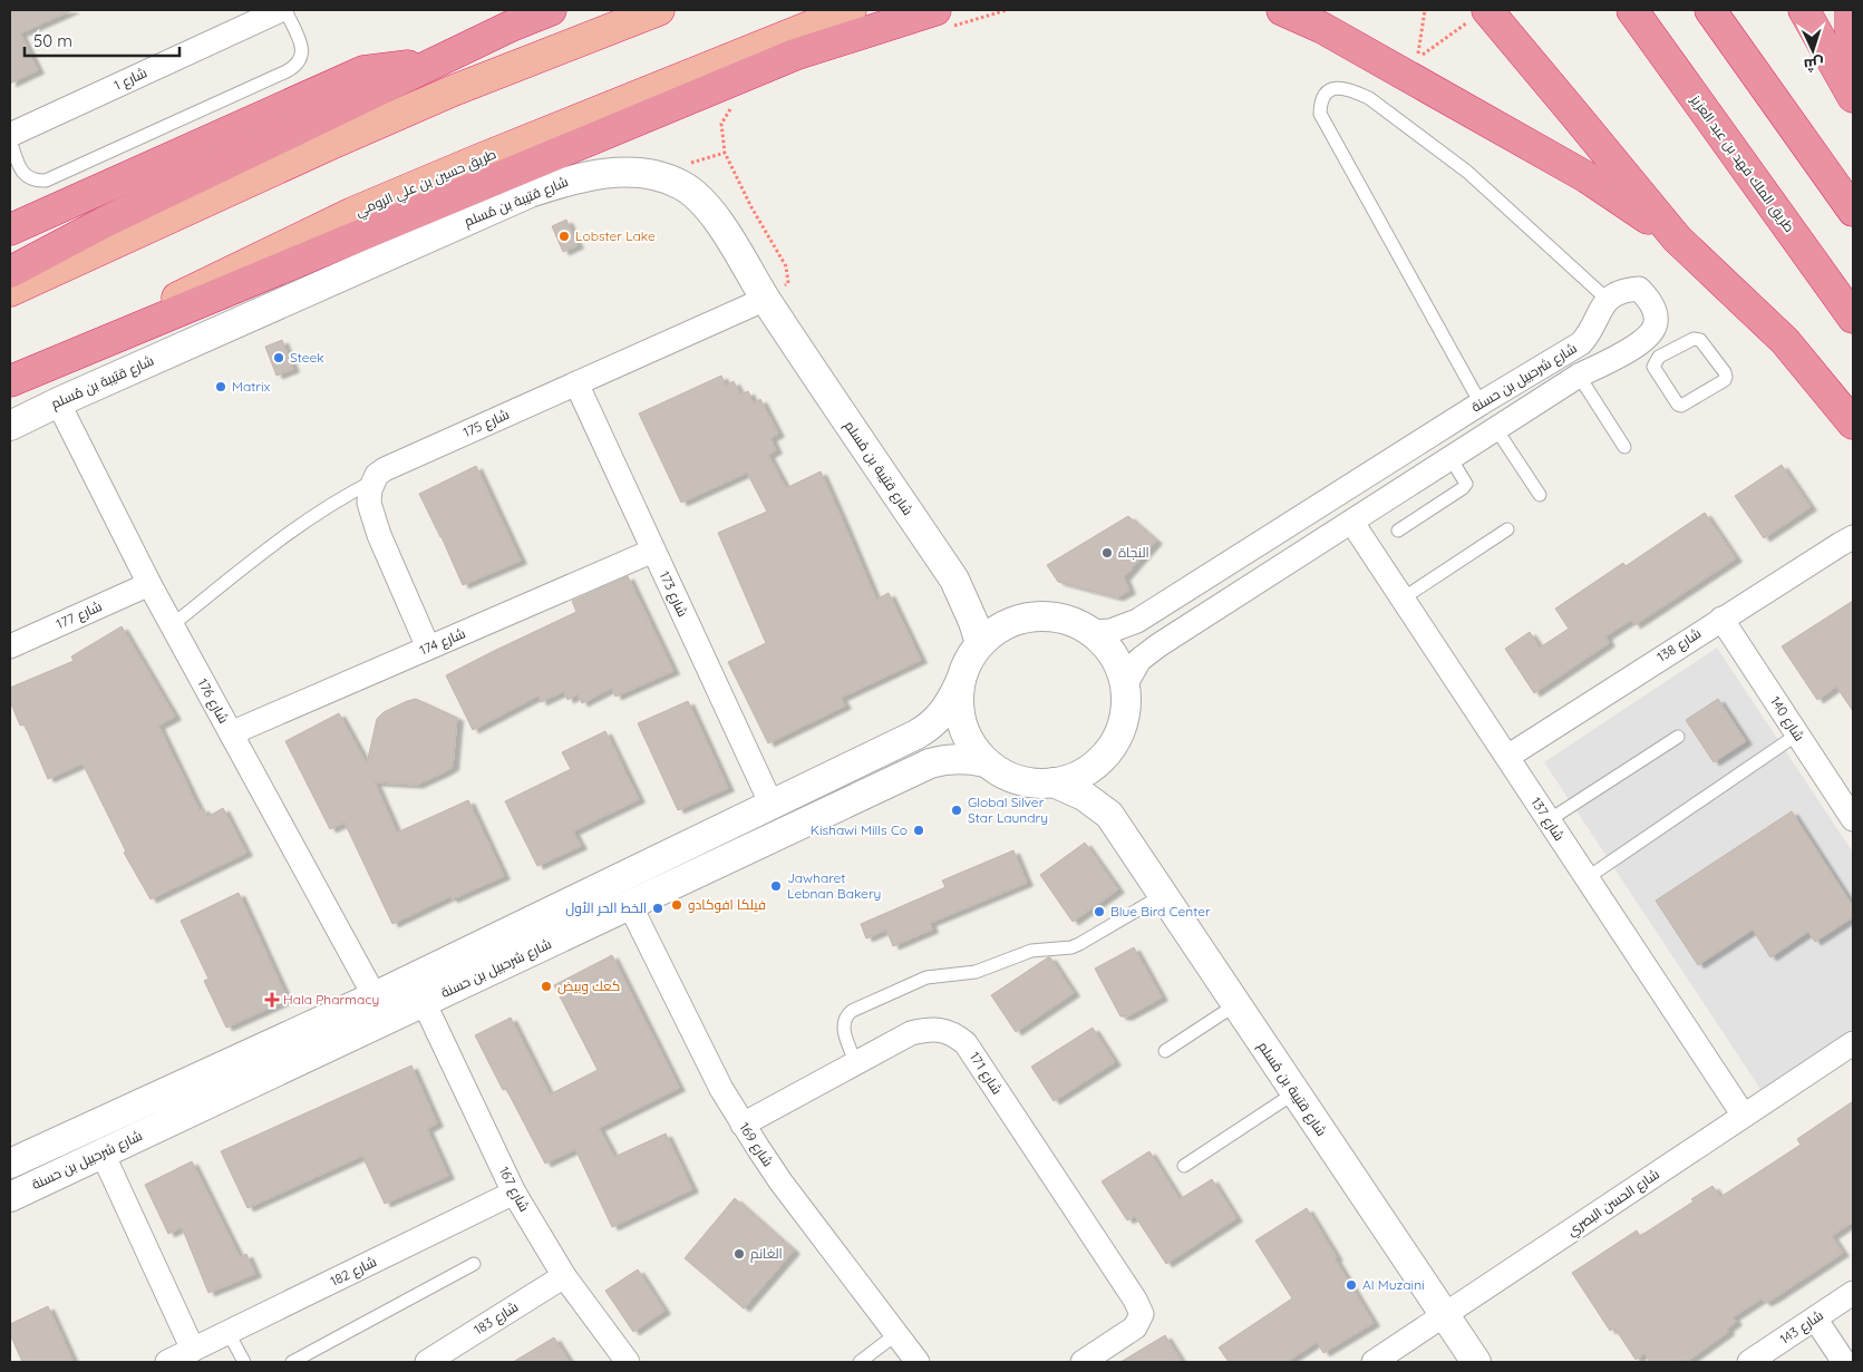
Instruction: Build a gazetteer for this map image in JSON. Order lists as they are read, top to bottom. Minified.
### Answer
{"streets":{"highway":["طريق الملك فهد بن عبد العزيز","طريق حسين بن علي الرومي"],"street":["شارع 1","شارع قتيبة بن مُسلم","شارع شرحبيل بن حسنة","شارع 175","شارع 173","شارع 177","شارع 174","شارع 138","شارع 176","شارع 140","شارع 137","شارع 171","شارع 169","شارع 167","شارع الحسن البصري","شارع 182","شارع 183","شارع 143"]},"crossings":[["شارع قتيبة بن مُسلم","شارع شرحبيل بن حسنة"],["شارع قتيبة بن مُسلم","شارع 175"],["شارع قتيبة بن مُسلم","شارع 176"],["شارع قتيبة بن مُسلم","شارع الحسن البصري"],["شارع شرحبيل بن حسنة","شارع 173"],["شارع شرحبيل بن حسنة","شارع 176"],["شارع شرحبيل بن حسنة","شارع 137"],["شارع شرحبيل بن حسنة","شارع 169"],["شارع شرحبيل بن حسنة","شارع 167"],["شارع 175","شارع 173"],["شارع 173","شارع 174"],["شارع 177","شارع 176"],["شارع 174","شارع 176"],["شارع 138","شارع 140"],["شارع 138","شارع 137"],["شارع 137","شارع الحسن البصري"],["شارع 171","شارع 169"],["شارع 167","شارع 182"],["شارع 167","شارع 183"]],"places":{"other":["Lobster Lake","Steek","Matrix","النجاة","Global Silver Star Laundry","Kishawi Mills Co","Jawharet Lebnan Bakery","فيلكا افوكادو","الخط الحر الأول","Blue Bird Center","كعك وبيض","الغانم","Al Muzaini"],"health":["Hala Pharmacy"]},"scale_bar":"50 m","north":"bottom"}
